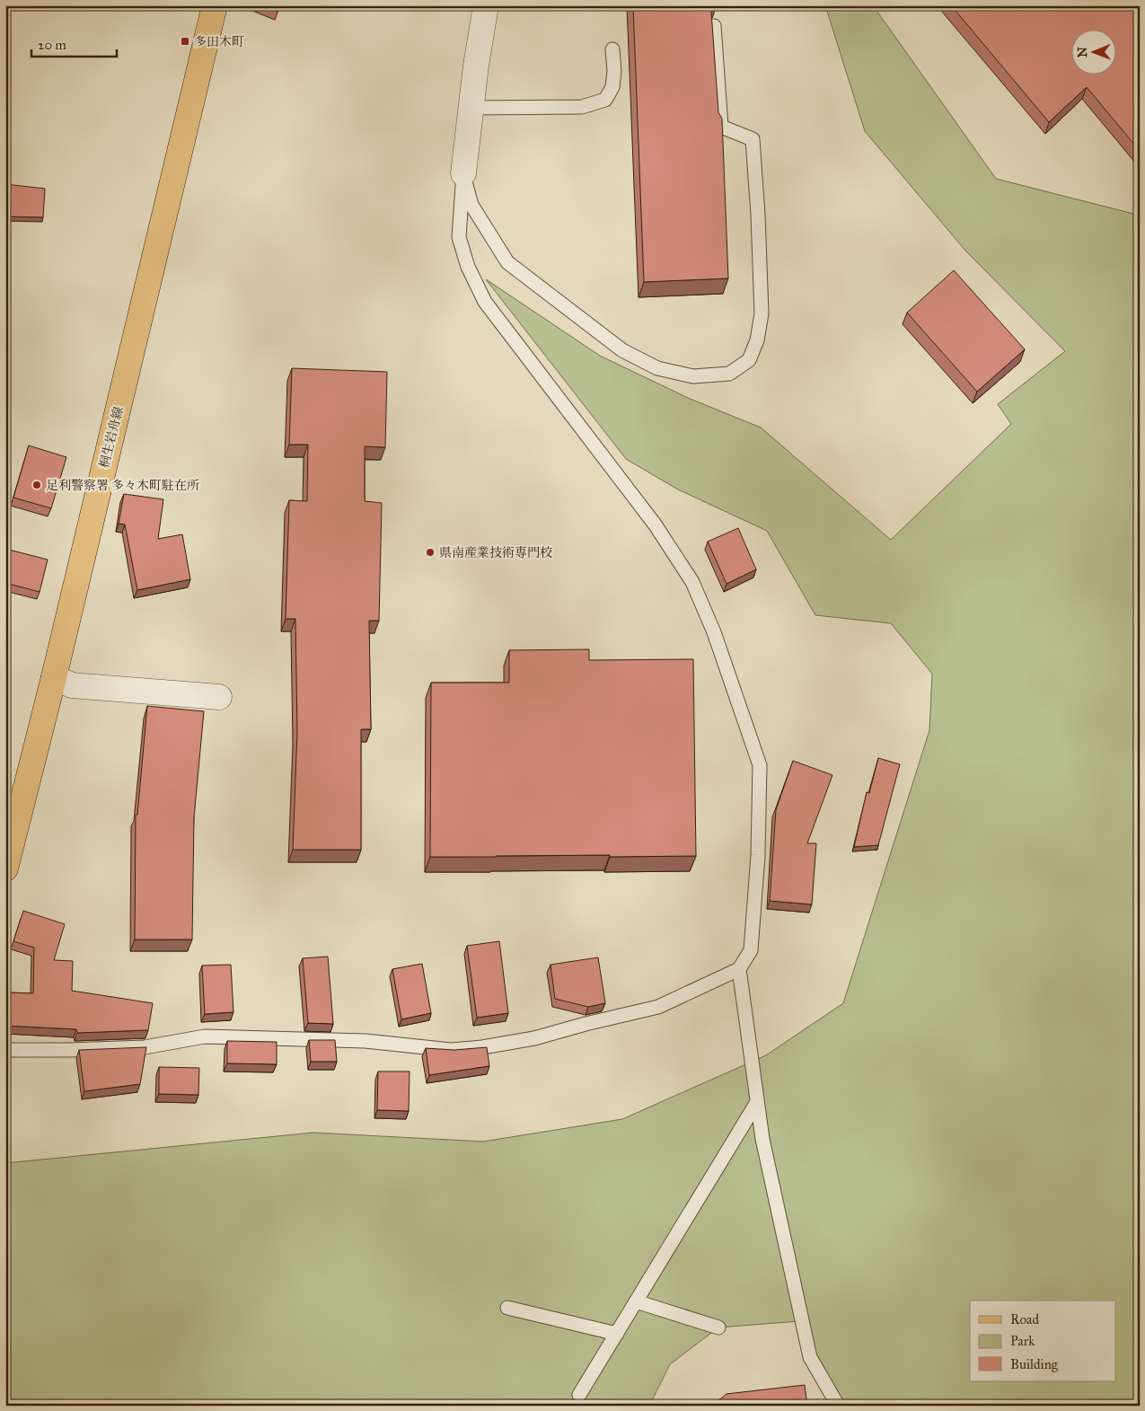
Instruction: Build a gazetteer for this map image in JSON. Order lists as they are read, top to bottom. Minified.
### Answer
{"streets":{"main road":["桐生岩舟線"]},"places":{"transit":["多田木町"],"other":["足利警察署 多々木町駐在所","県南産業技術専門校"]},"legend":["Road","Park","Building"],"scale_bar":"20 m","north":"left"}
